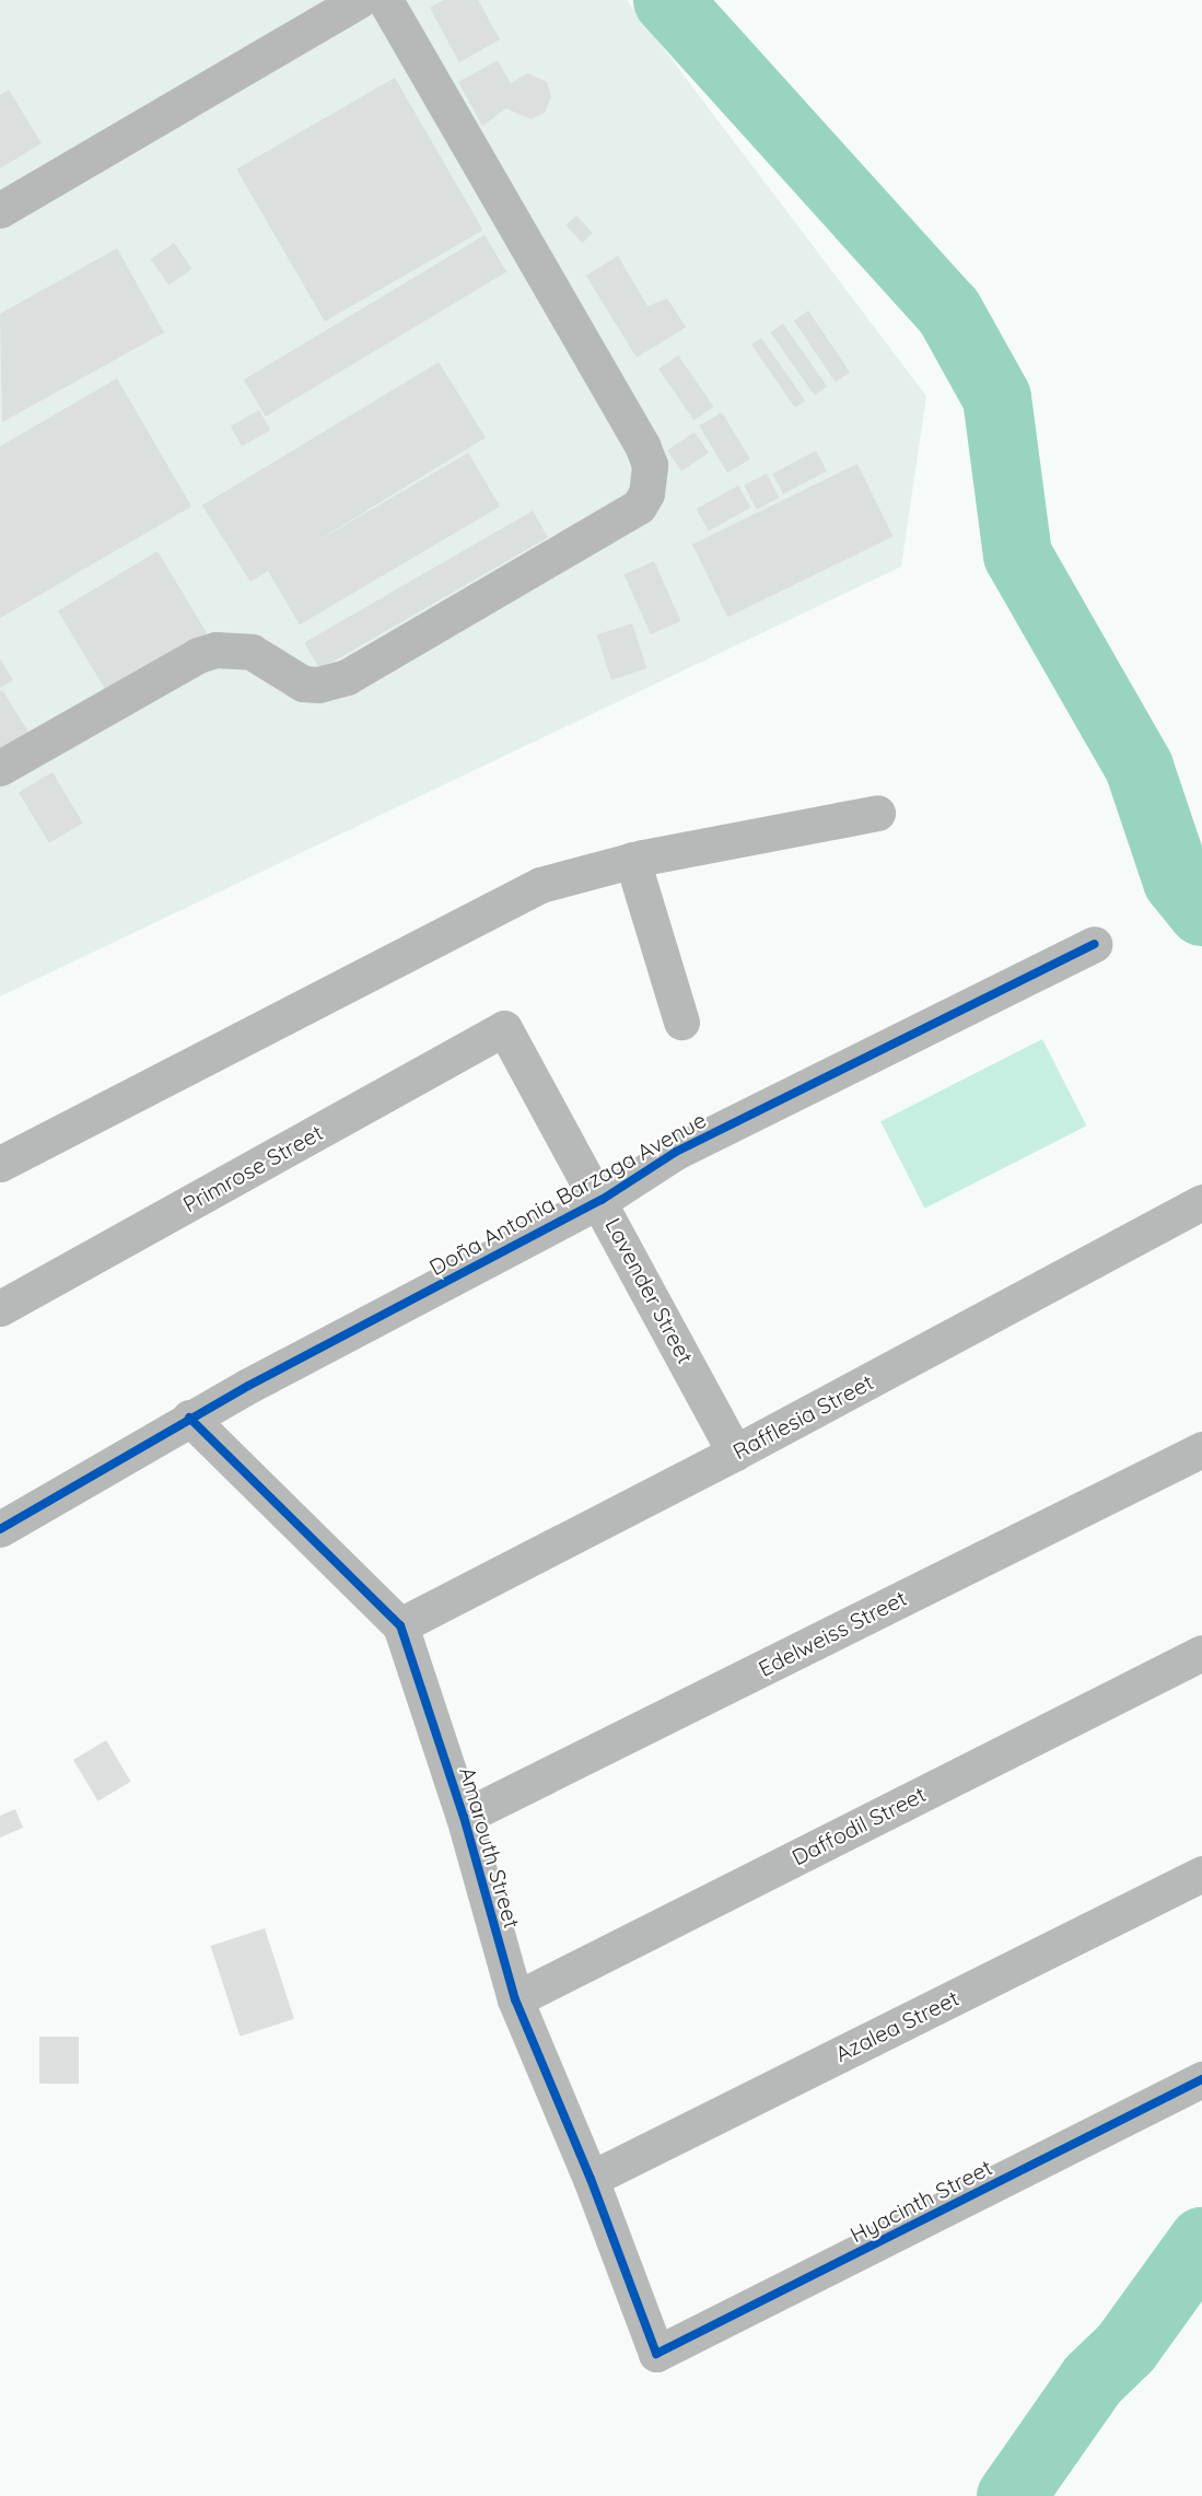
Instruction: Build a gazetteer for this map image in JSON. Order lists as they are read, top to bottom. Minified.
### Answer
{"streets":{"street":["Primrose Street","Doña Antonia Barzaga Avenue","Lavender Street","Rafflesia Street","Edelweiss Street","Daffodil Street","Amarouth Street","Azalea Street","Hyacinth Street"]},"crossings":[["Primrose Street","Lavender Street"],["Doña Antonia Barzaga Avenue","Lavender Street"],["Doña Antonia Barzaga Avenue","Amarouth Street"],["Lavender Street","Rafflesia Street"],["Rafflesia Street","Amarouth Street"],["Edelweiss Street","Amarouth Street"],["Daffodil Street","Amarouth Street"],["Amarouth Street","Azalea Street"],["Amarouth Street","Hyacinth Street"]]}
